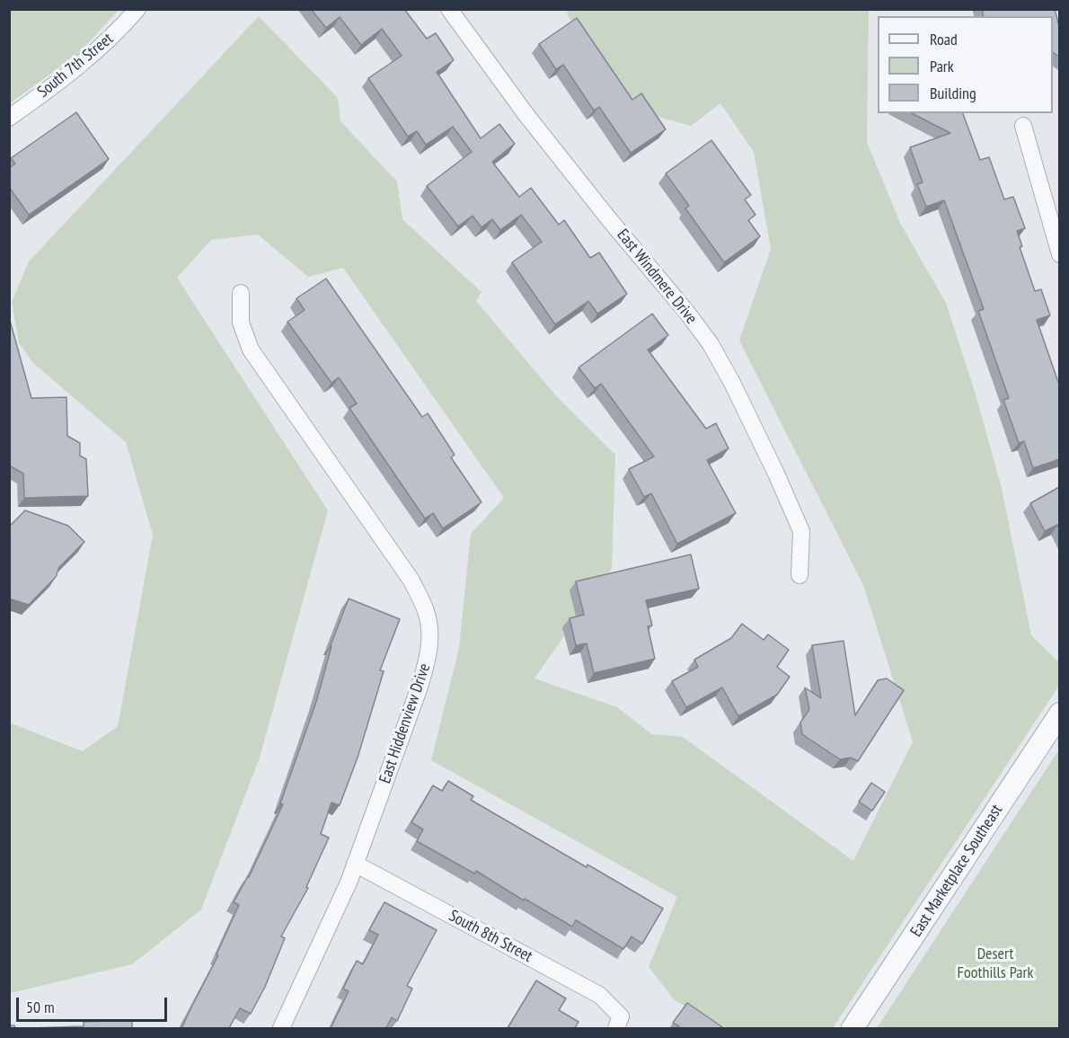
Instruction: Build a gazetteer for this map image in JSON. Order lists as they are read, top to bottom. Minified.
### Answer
{"streets":{"street":["South 7th Street","East Windmere Drive","East Hiddenview Drive","East Marketplace Southeast","South 8th Street"]},"crossings":[["East Hiddenview Drive","South 8th Street"]],"parks":["Desert Foothills Park"],"legend":["Road","Park","Building"],"scale_bar":"50 m"}
